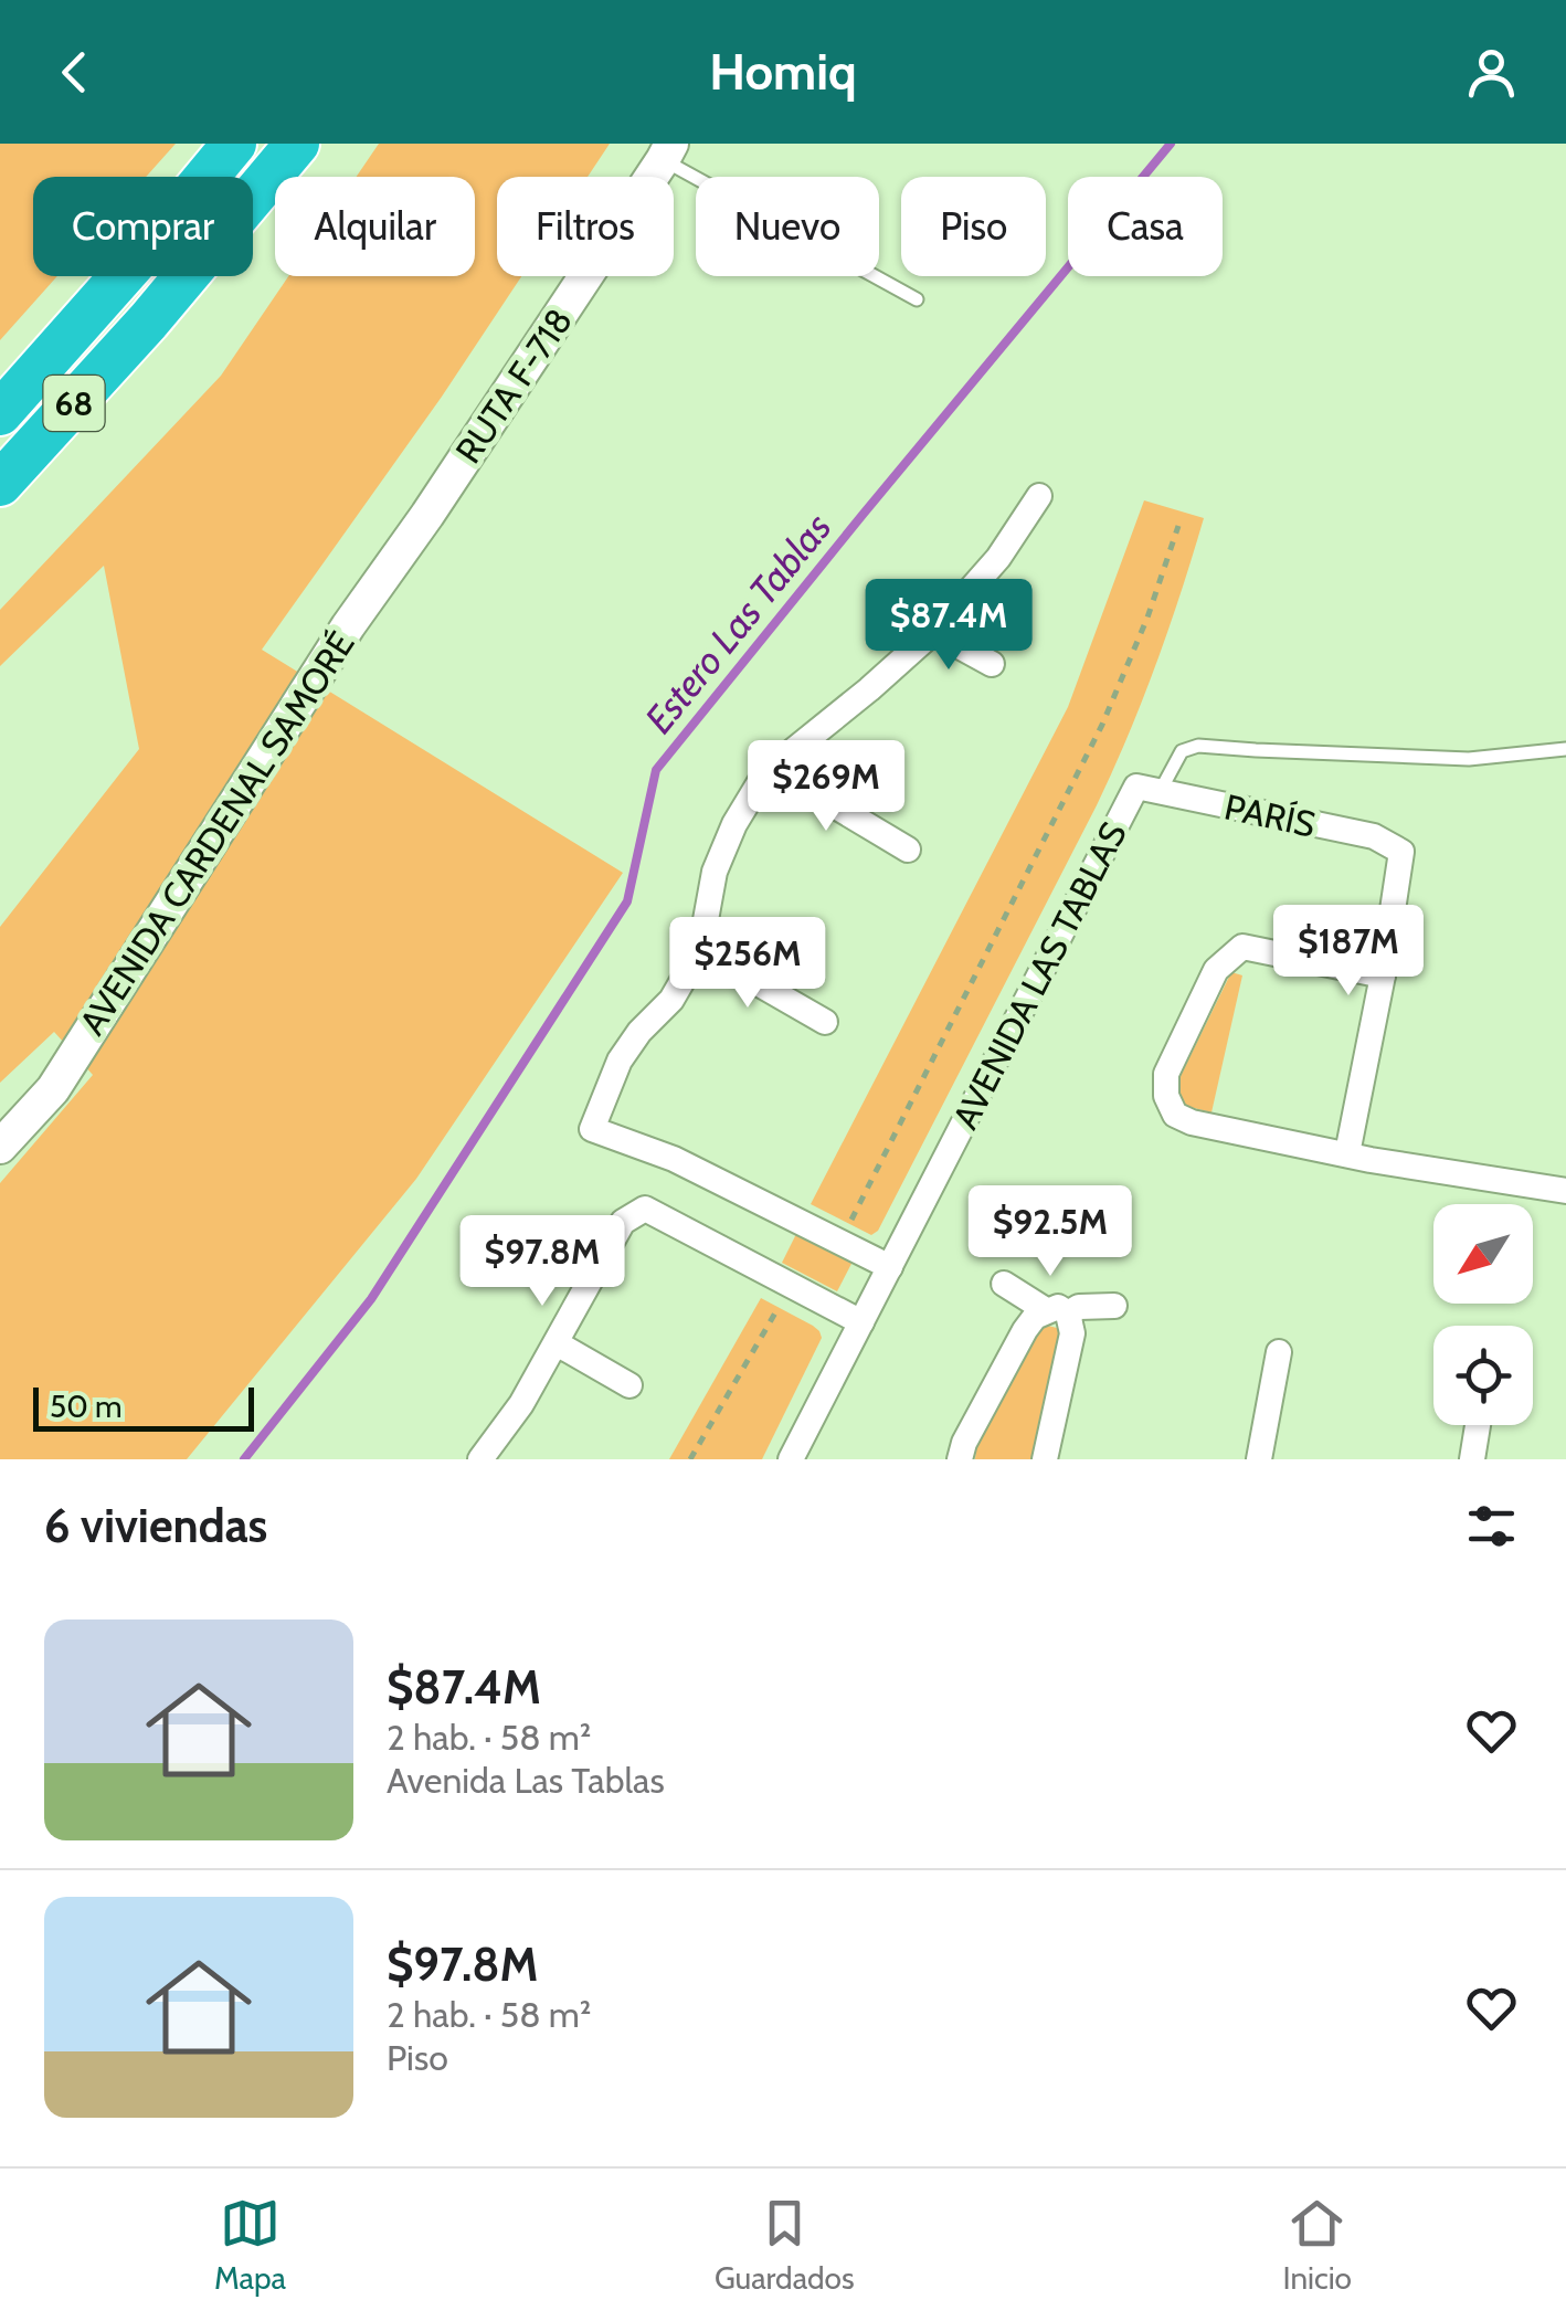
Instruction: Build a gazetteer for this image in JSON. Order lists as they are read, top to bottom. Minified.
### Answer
{"streets":{"highway":["68"],"main road":["RUTA F-718","AVENIDA CARDENAL SAMORÉ"],"street":["PARÍS","AVENIDA LAS TABLAS"]},"crossings":[["RUTA F-718","AVENIDA CARDENAL SAMORÉ"],["PARÍS","AVENIDA LAS TABLAS"]],"water":["Estero Las Tablas"],"scale_bar":"50 m","north":"bottom left","page":{"header":"Homiq","chip":["Comprar","Alquilar","Filtros","Nuevo","Piso","Casa"],"price":["$87.4M","$269M","$187M","$256M","$92.5M","$97.8M"],"scale":"50 m","heading":"6 viviendas","list":[{"name":"$87.4M","note":"2 hab. · 58 m² · Avenida Las Tablas"},{"name":"$97.8M","note":"2 hab. · 58 m² · Piso"}],"tabs":["Mapa","Guardados","Inicio"]}}
